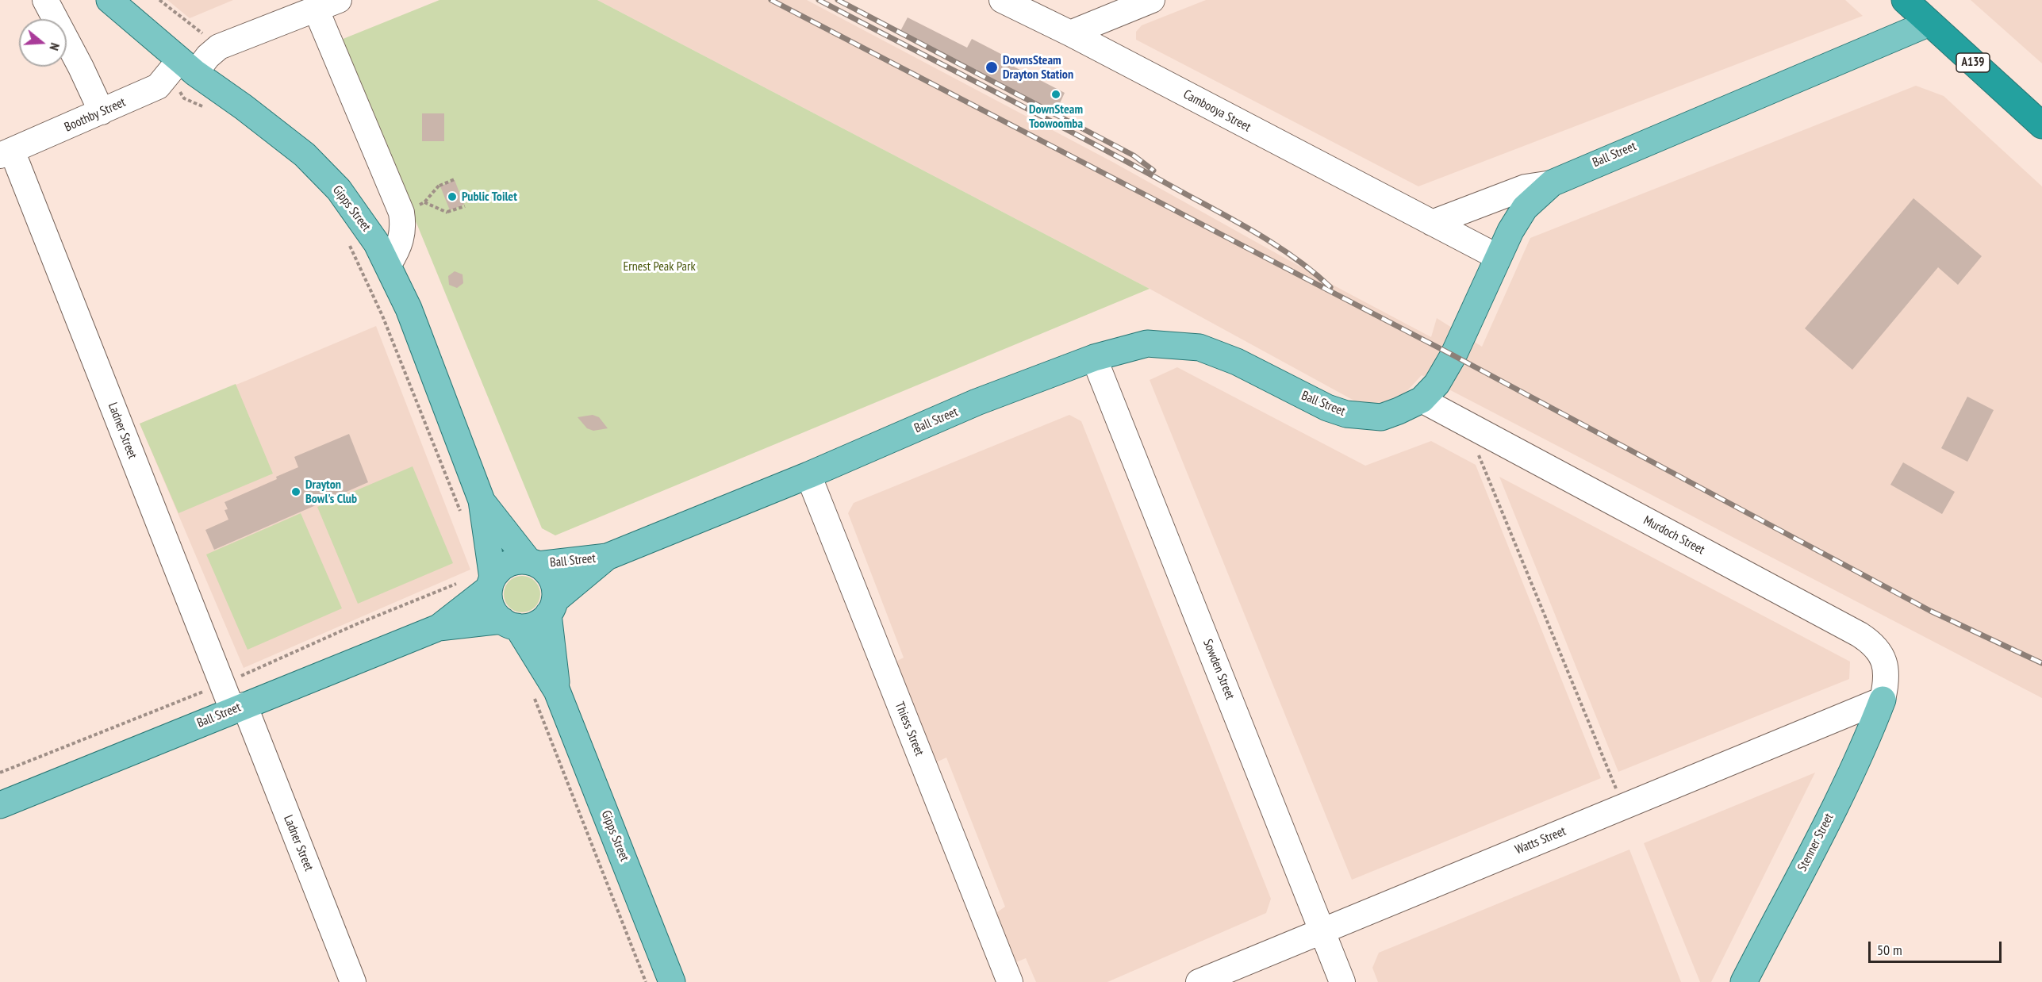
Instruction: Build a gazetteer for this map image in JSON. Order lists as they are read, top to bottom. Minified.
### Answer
{"streets":{"highway":["A139"],"main road":["Ball Street","Gipps Street","Stenner Street"],"street":["Cambooya Street","Boothby Street","Ladner Street","Murdoch Street","Sowden Street","Thiess Street","Watts Street"]},"crossings":[["A139","Ball Street"],["Cambooya Street","Ball Street"],["Boothby Street","Gipps Street"],["Boothby Street","Ladner Street"],["Ball Street","Gipps Street"],["Ball Street","Ladner Street"],["Ball Street","Murdoch Street"],["Ball Street","Sowden Street"],["Ball Street","Thiess Street"],["Murdoch Street","Watts Street"],["Murdoch Street","Stenner Street"],["Sowden Street","Watts Street"],["Watts Street","Stenner Street"]],"parks":["Ernest Peak Park"],"places":["DownsSteam Drayton Station","DownSteam Toowoomba","Public Toilet","Drayton Bowl's Club"],"scale_bar":"50 m","north":"right"}
